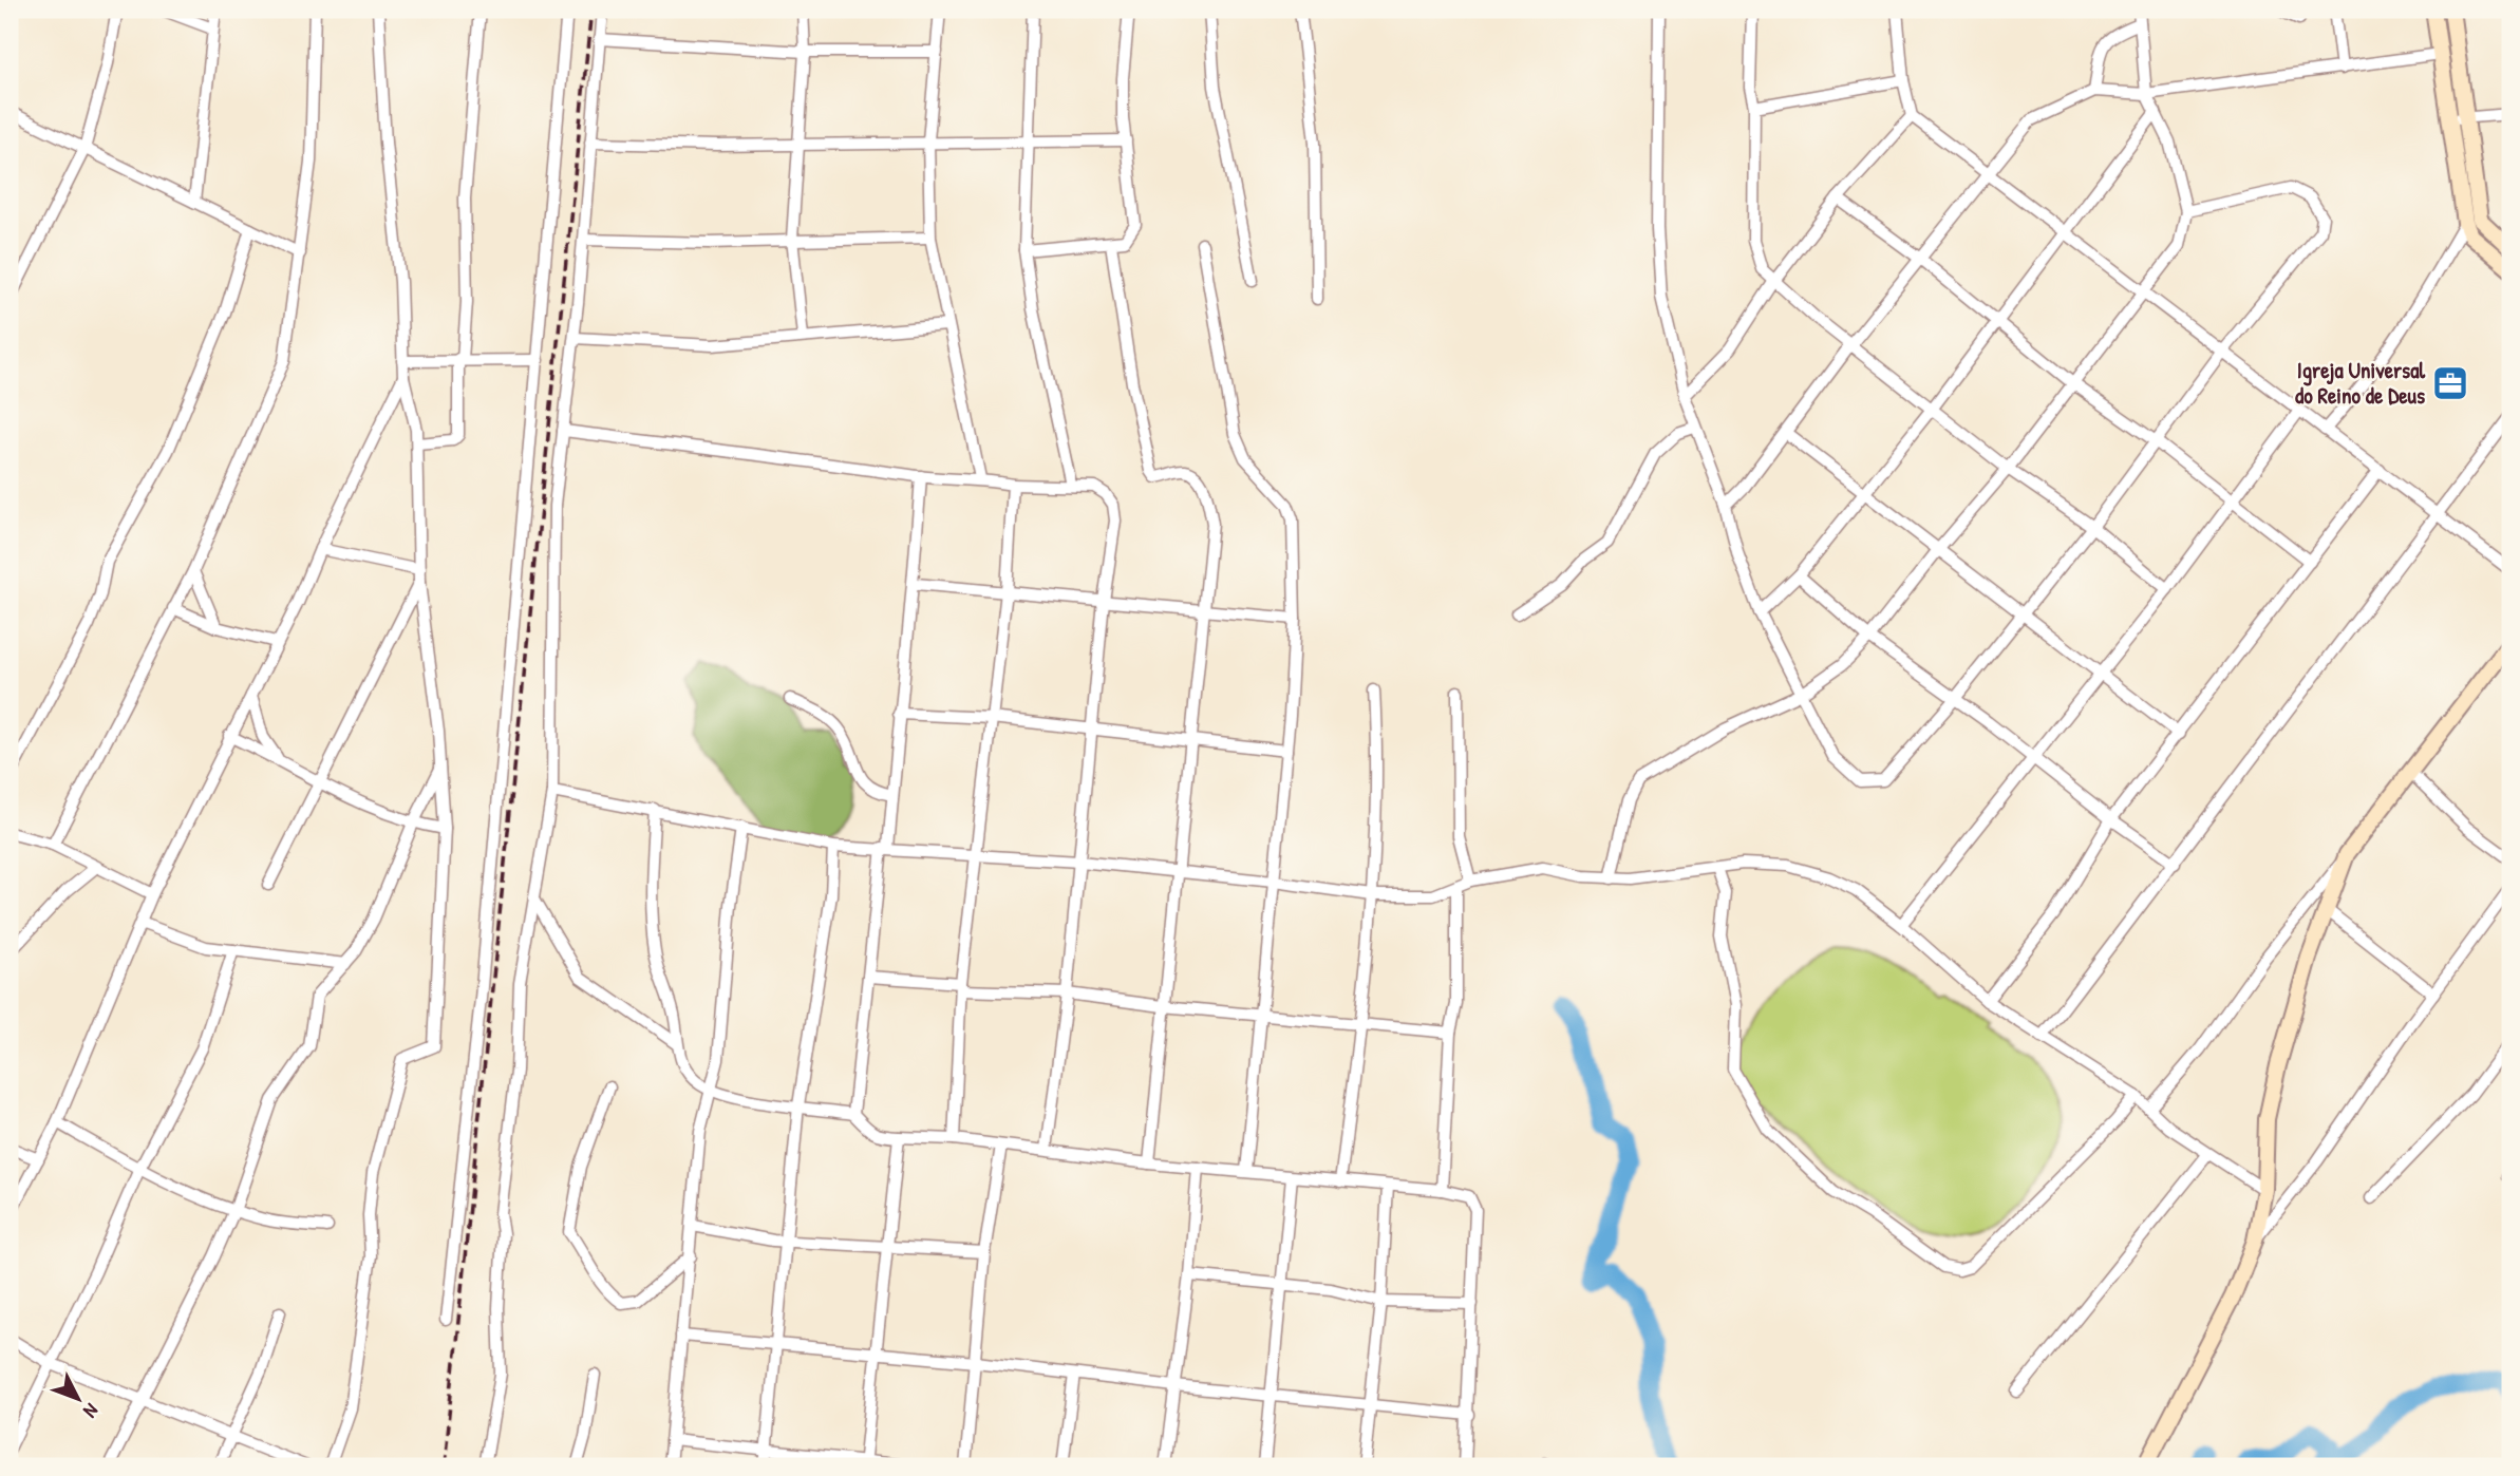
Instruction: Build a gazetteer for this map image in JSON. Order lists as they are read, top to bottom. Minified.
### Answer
{"places":{"office":["Igreja Universal do Reino de Deus"]},"north":"bottom right"}
